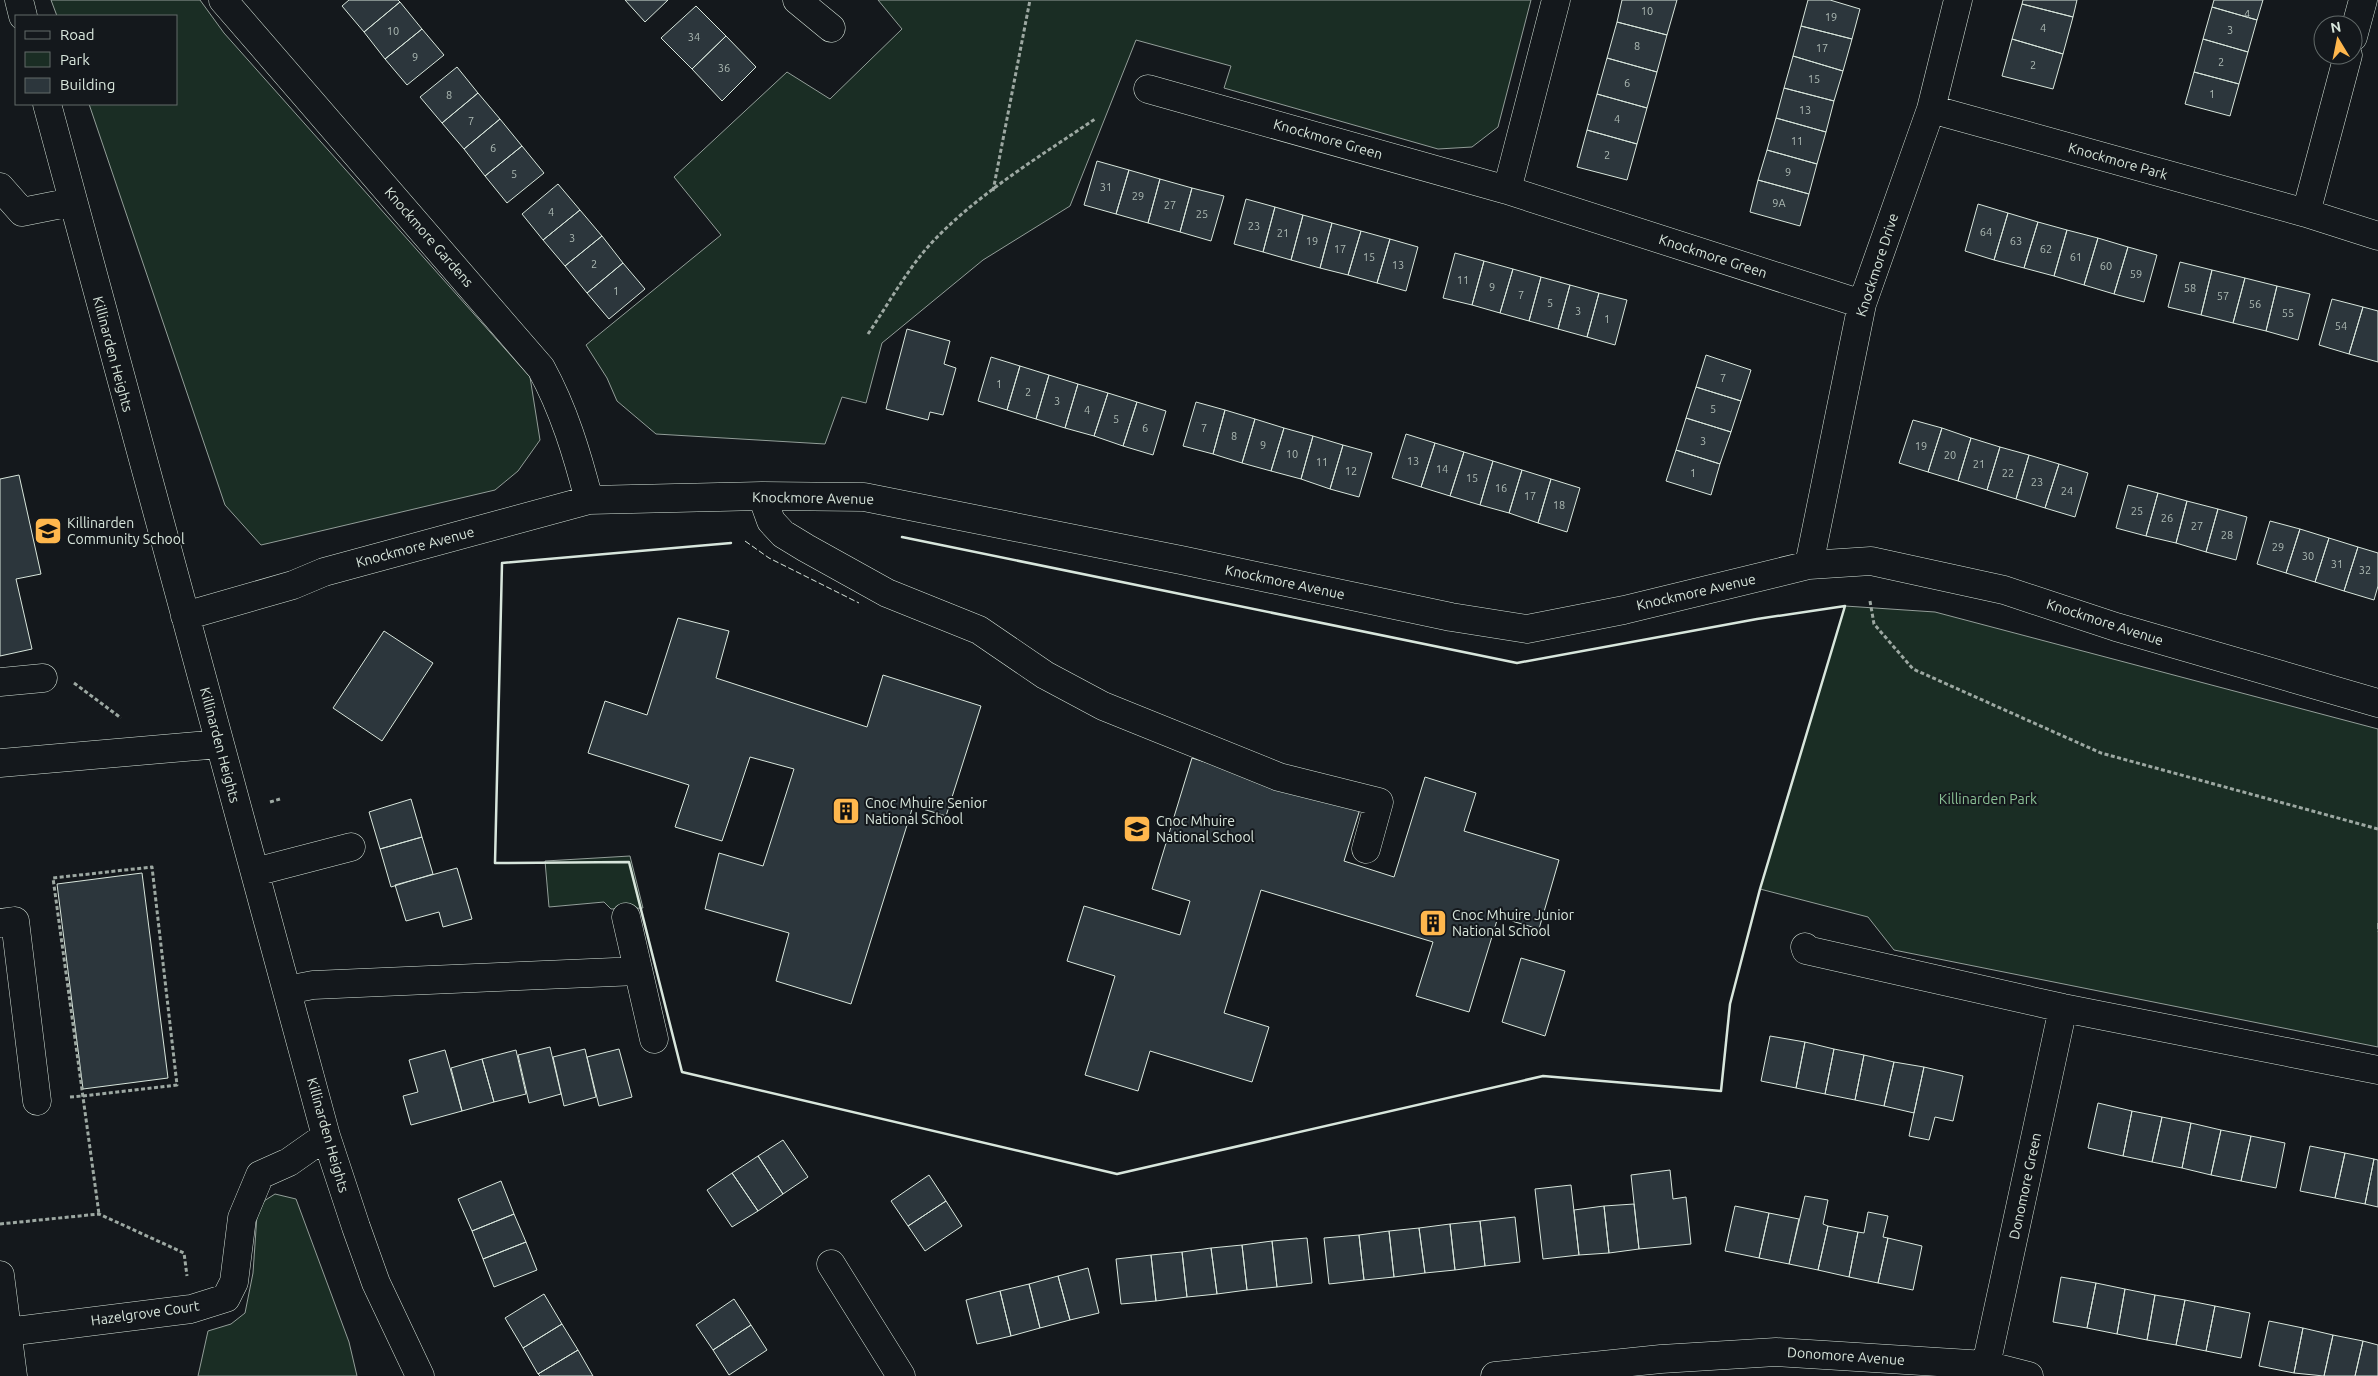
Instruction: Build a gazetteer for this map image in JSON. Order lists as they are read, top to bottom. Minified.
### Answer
{"streets":{"street":["Knockmore Green","Knockmore Park","Knockmore Gardens","Knockmore Drive","Killinarden Heights","Knockmore Avenue","Donomore Green","Hazelgrove Court","Donomore Avenue"]},"crossings":[["Knockmore Green","Knockmore Drive"],["Knockmore Park","Knockmore Drive"],["Knockmore Gardens","Knockmore Avenue"],["Knockmore Drive","Knockmore Avenue"],["Killinarden Heights","Knockmore Avenue"],["Killinarden Heights","Hazelgrove Court"],["Donomore Green","Donomore Avenue"]],"parks":["Killinarden Park"],"places":{"school or university":["Killinarden Community School","Cnoc Mhuire National School"],"building":["Cnoc Mhuire Senior National School","Cnoc Mhuire Junior National School"]},"house_numbers":["10","4","19","4","3","10","34","8","17","9","2","2","36","15","6","1","8","13","4","7","11","6","2","9","5","31","29","9A","27","4","25","23","64","21","3","19","63","17","62","15","61","2","13","60","59","11","9","58","1","7","57","5","56","3","55","1","54","7","1","2","3","5","4","5","6","7","8","3","9","19","10","20","13","11","21","14","12","1","22","15","23","16","24","17","18","25","26","27","28","29","30","31","32"],"legend":["Road","Park","Building"],"north":"top"}
